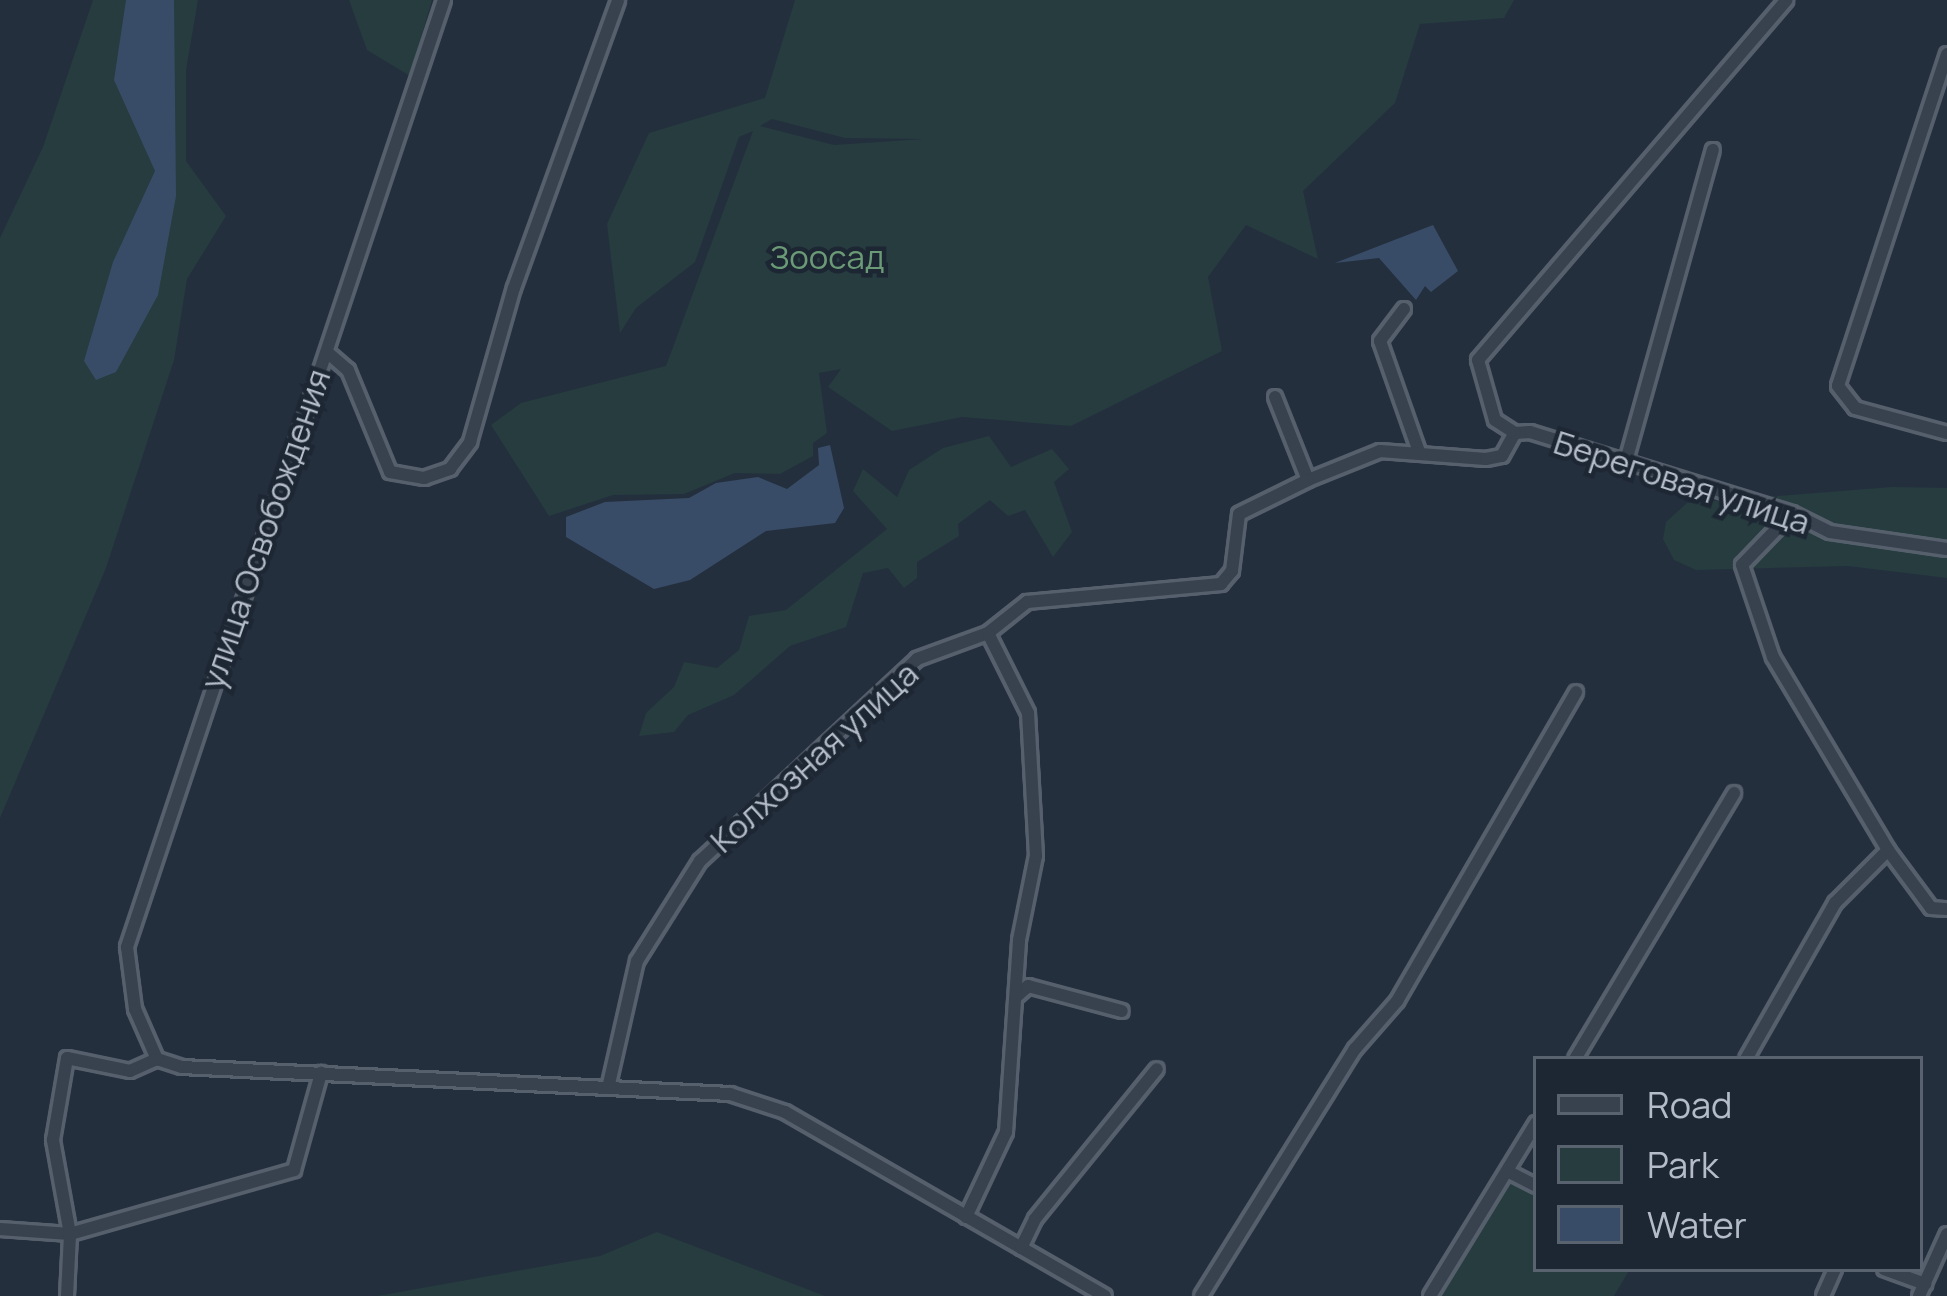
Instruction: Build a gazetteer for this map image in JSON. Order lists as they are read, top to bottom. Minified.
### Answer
{"streets":{"street":["Береговая улица","улица Освобождения","Колхозная улица"]},"crossings":[["Береговая улица","Колхозная улица"]],"parks":["Зоосад"],"legend":["Road","Park","Water"]}
